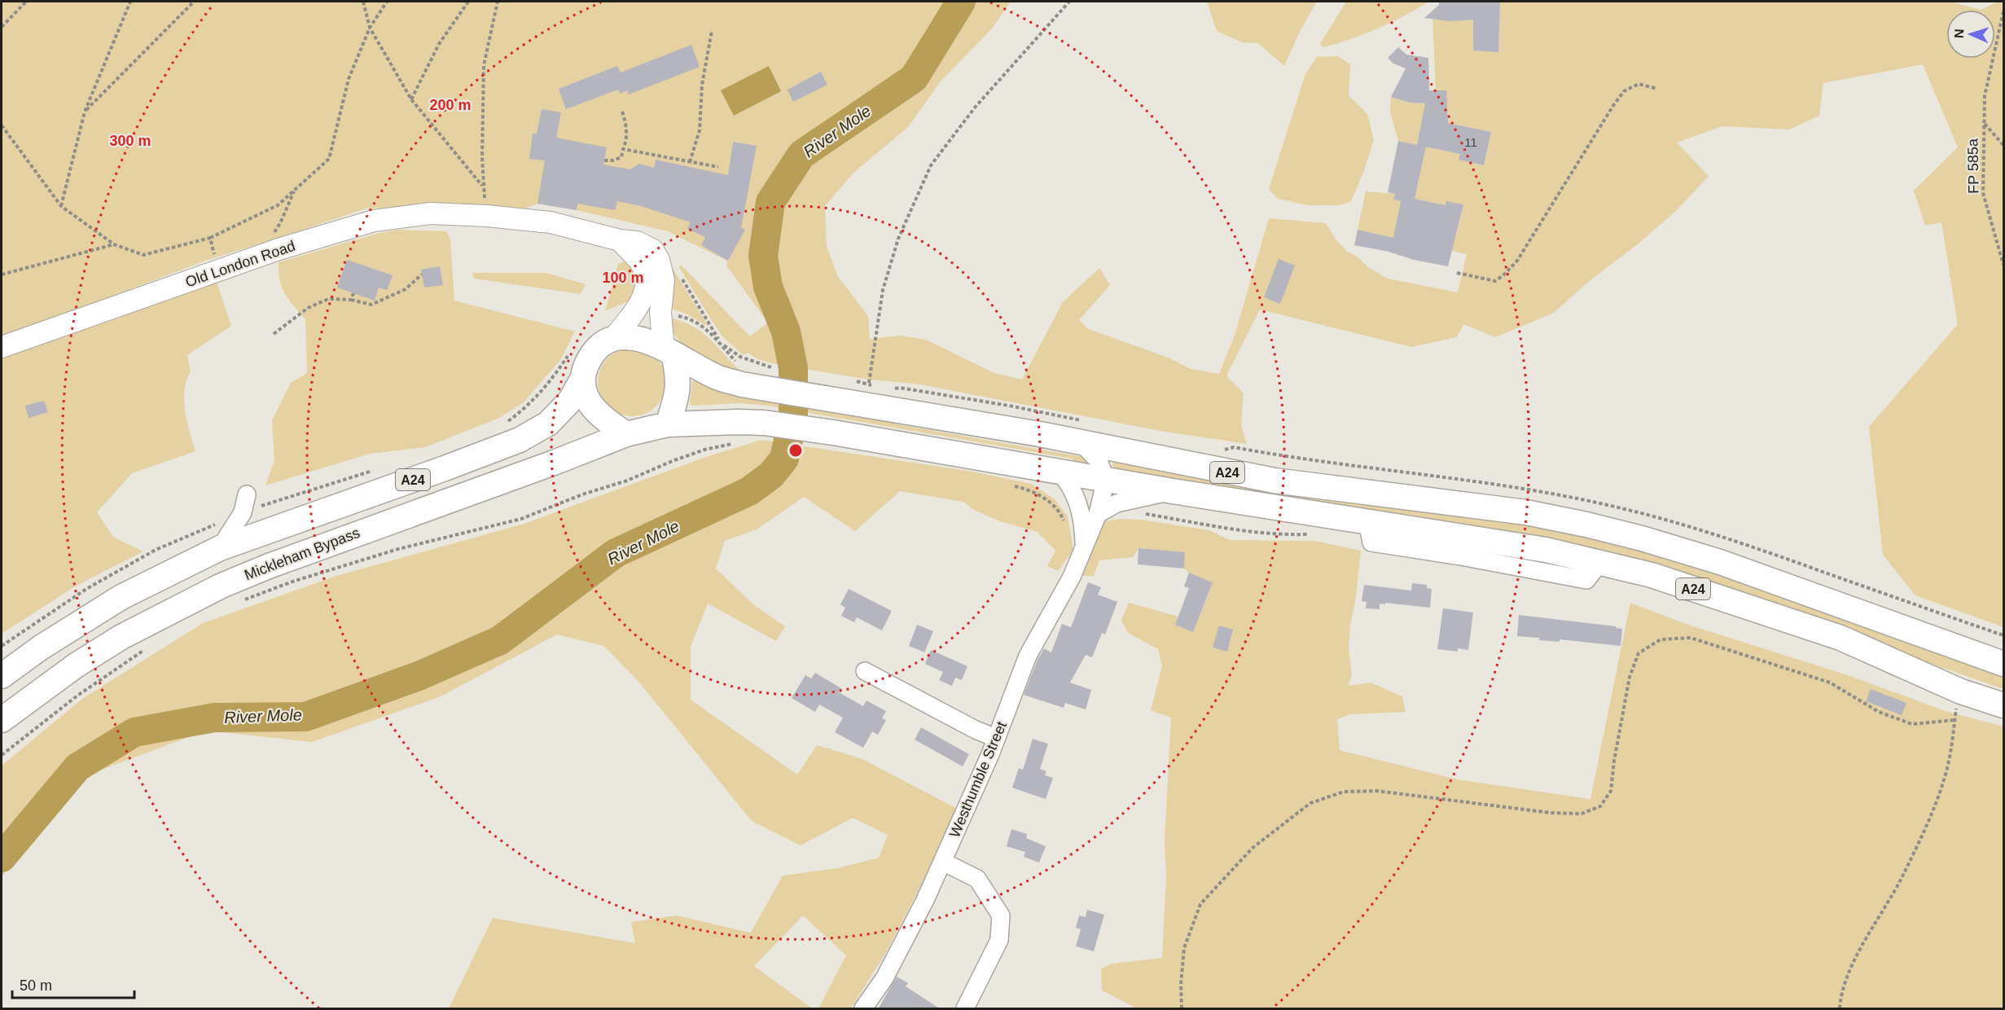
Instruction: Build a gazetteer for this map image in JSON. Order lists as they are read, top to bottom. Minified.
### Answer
{"streets":{"highway":["A24","Mickleham Bypass"],"main road":["Old London Road"],"street":["Westhumble Street"],"path":["FP 585a"]},"crossings":[["A24","Mickleham Bypass"],["A24","Westhumble Street"]],"water":["River Mole"],"house_numbers":["11"],"scale_bar":"50 m","north":"left","rings":["200 m","300 m","100 m"]}
